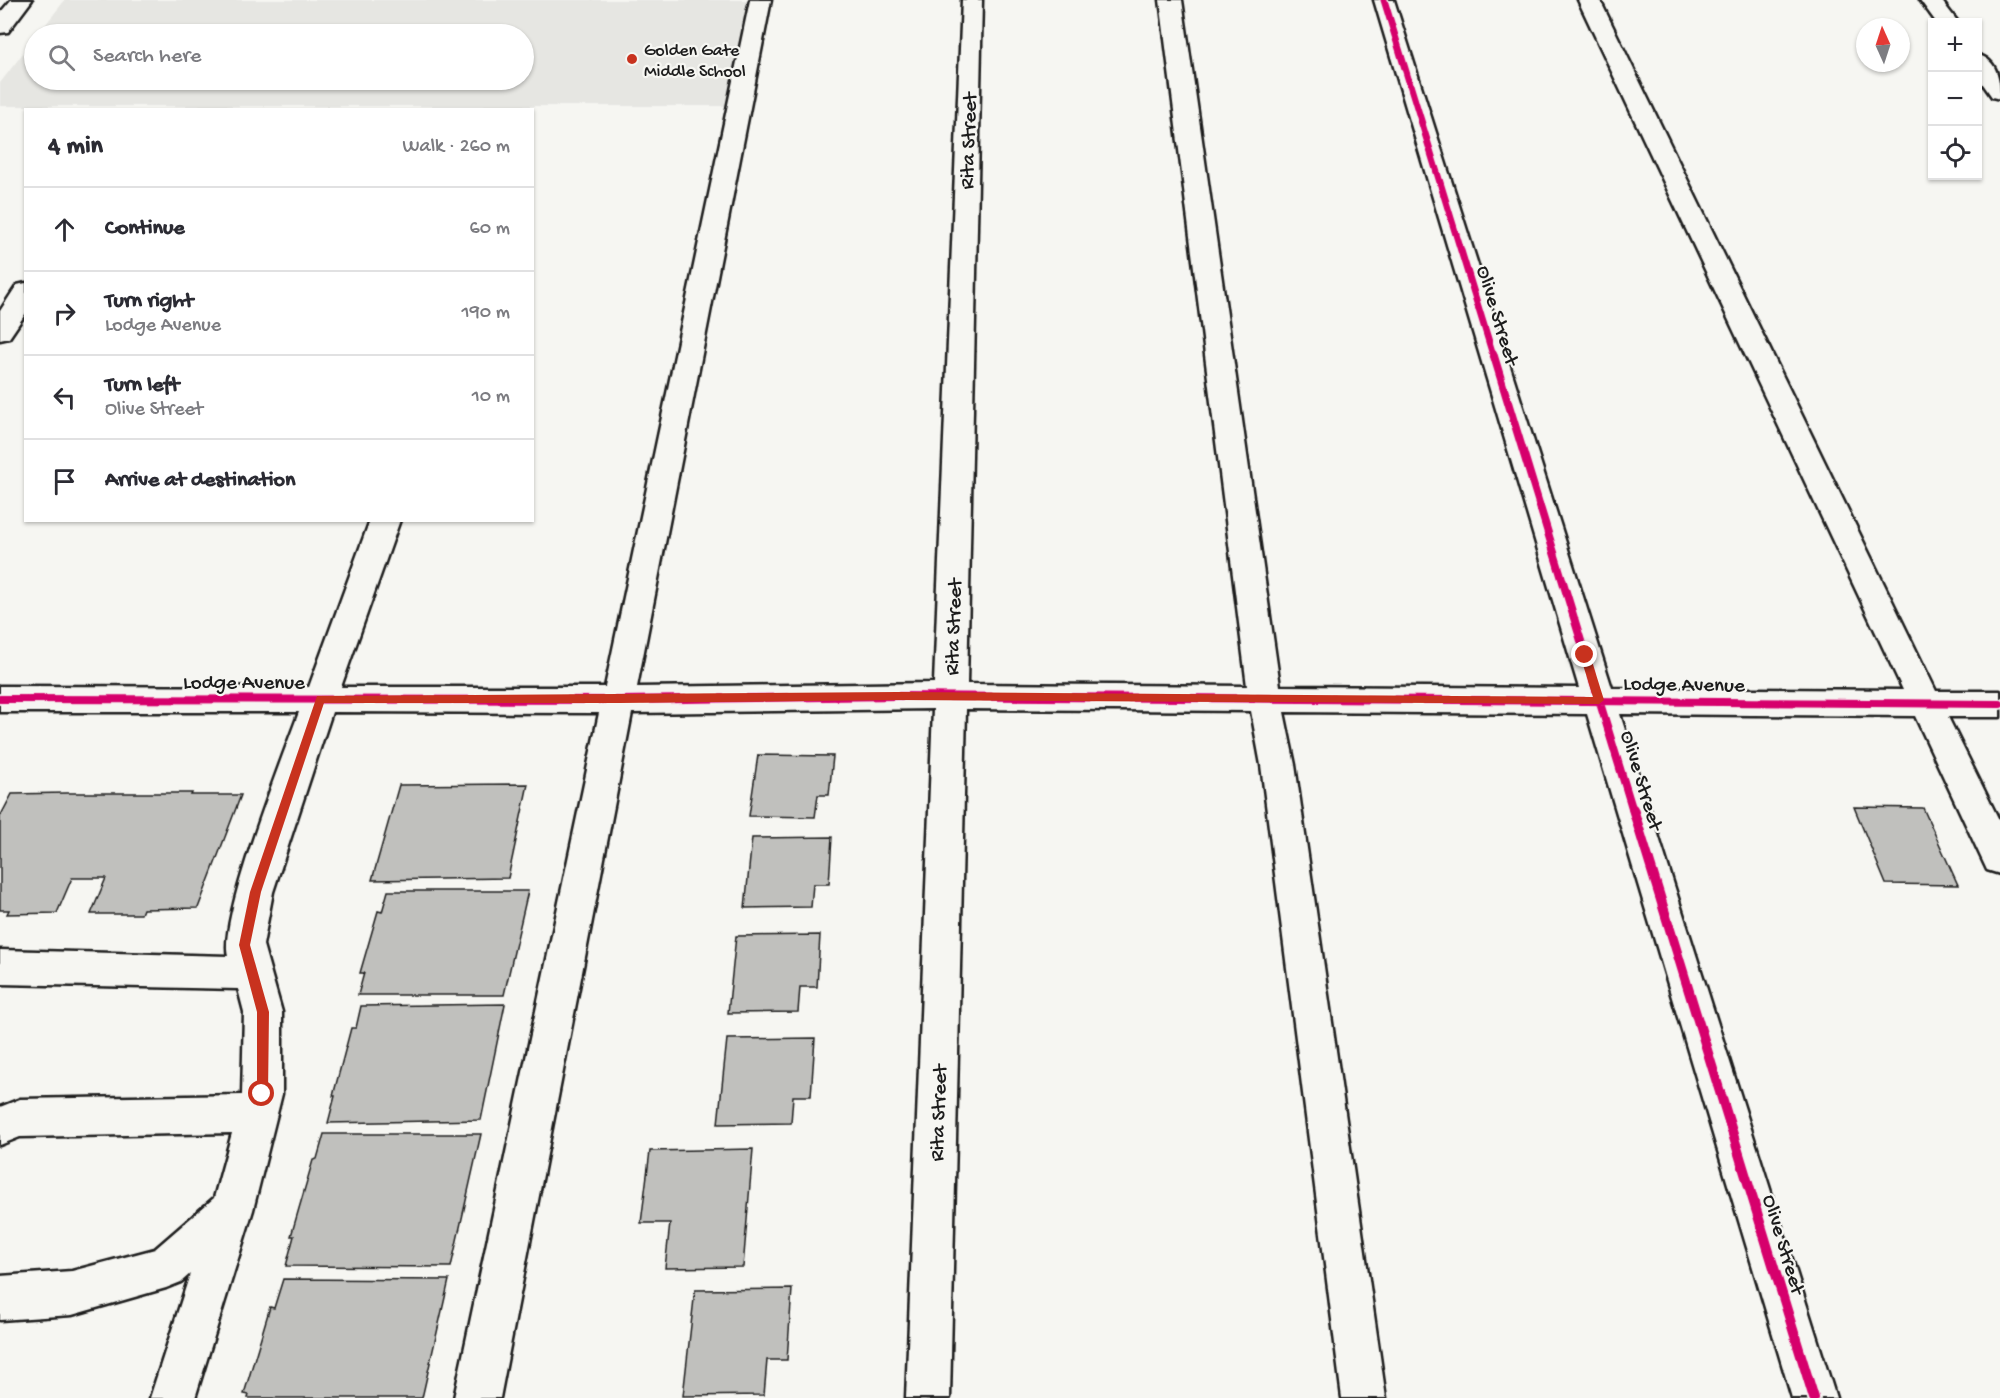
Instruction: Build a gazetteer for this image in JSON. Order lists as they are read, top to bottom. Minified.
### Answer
{"streets":{"street":["Rita Street","Olive Street","Lodge Avenue"]},"crossings":[["Rita Street","Lodge Avenue"],["Olive Street","Lodge Avenue"]],"places":["Golden Gate Middle School"],"north":"top","page":{"map_buttons":["+","−"],"search":"Search here","heading":["4 min","Walk · 260 m"],"list":[["Continue","60 m"],["Turn right","Lodge Avenue","190 m"],["Turn left","Olive Street","10 m"],"Arrive at destination"]}}
